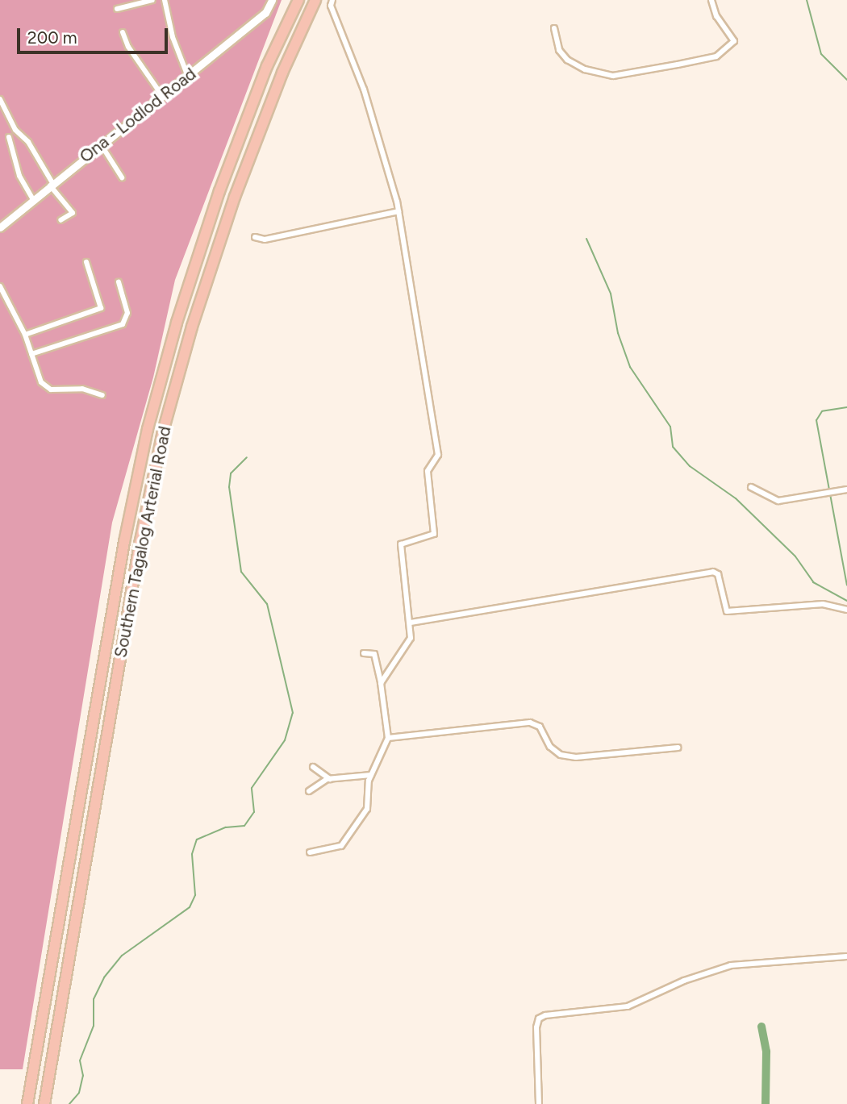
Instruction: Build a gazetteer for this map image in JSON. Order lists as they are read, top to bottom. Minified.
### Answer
{"streets":{"highway":["Southern Tagalog Arterial Road"],"main road":["Ona - Lodlod Road"]},"scale_bar":"200 m"}
